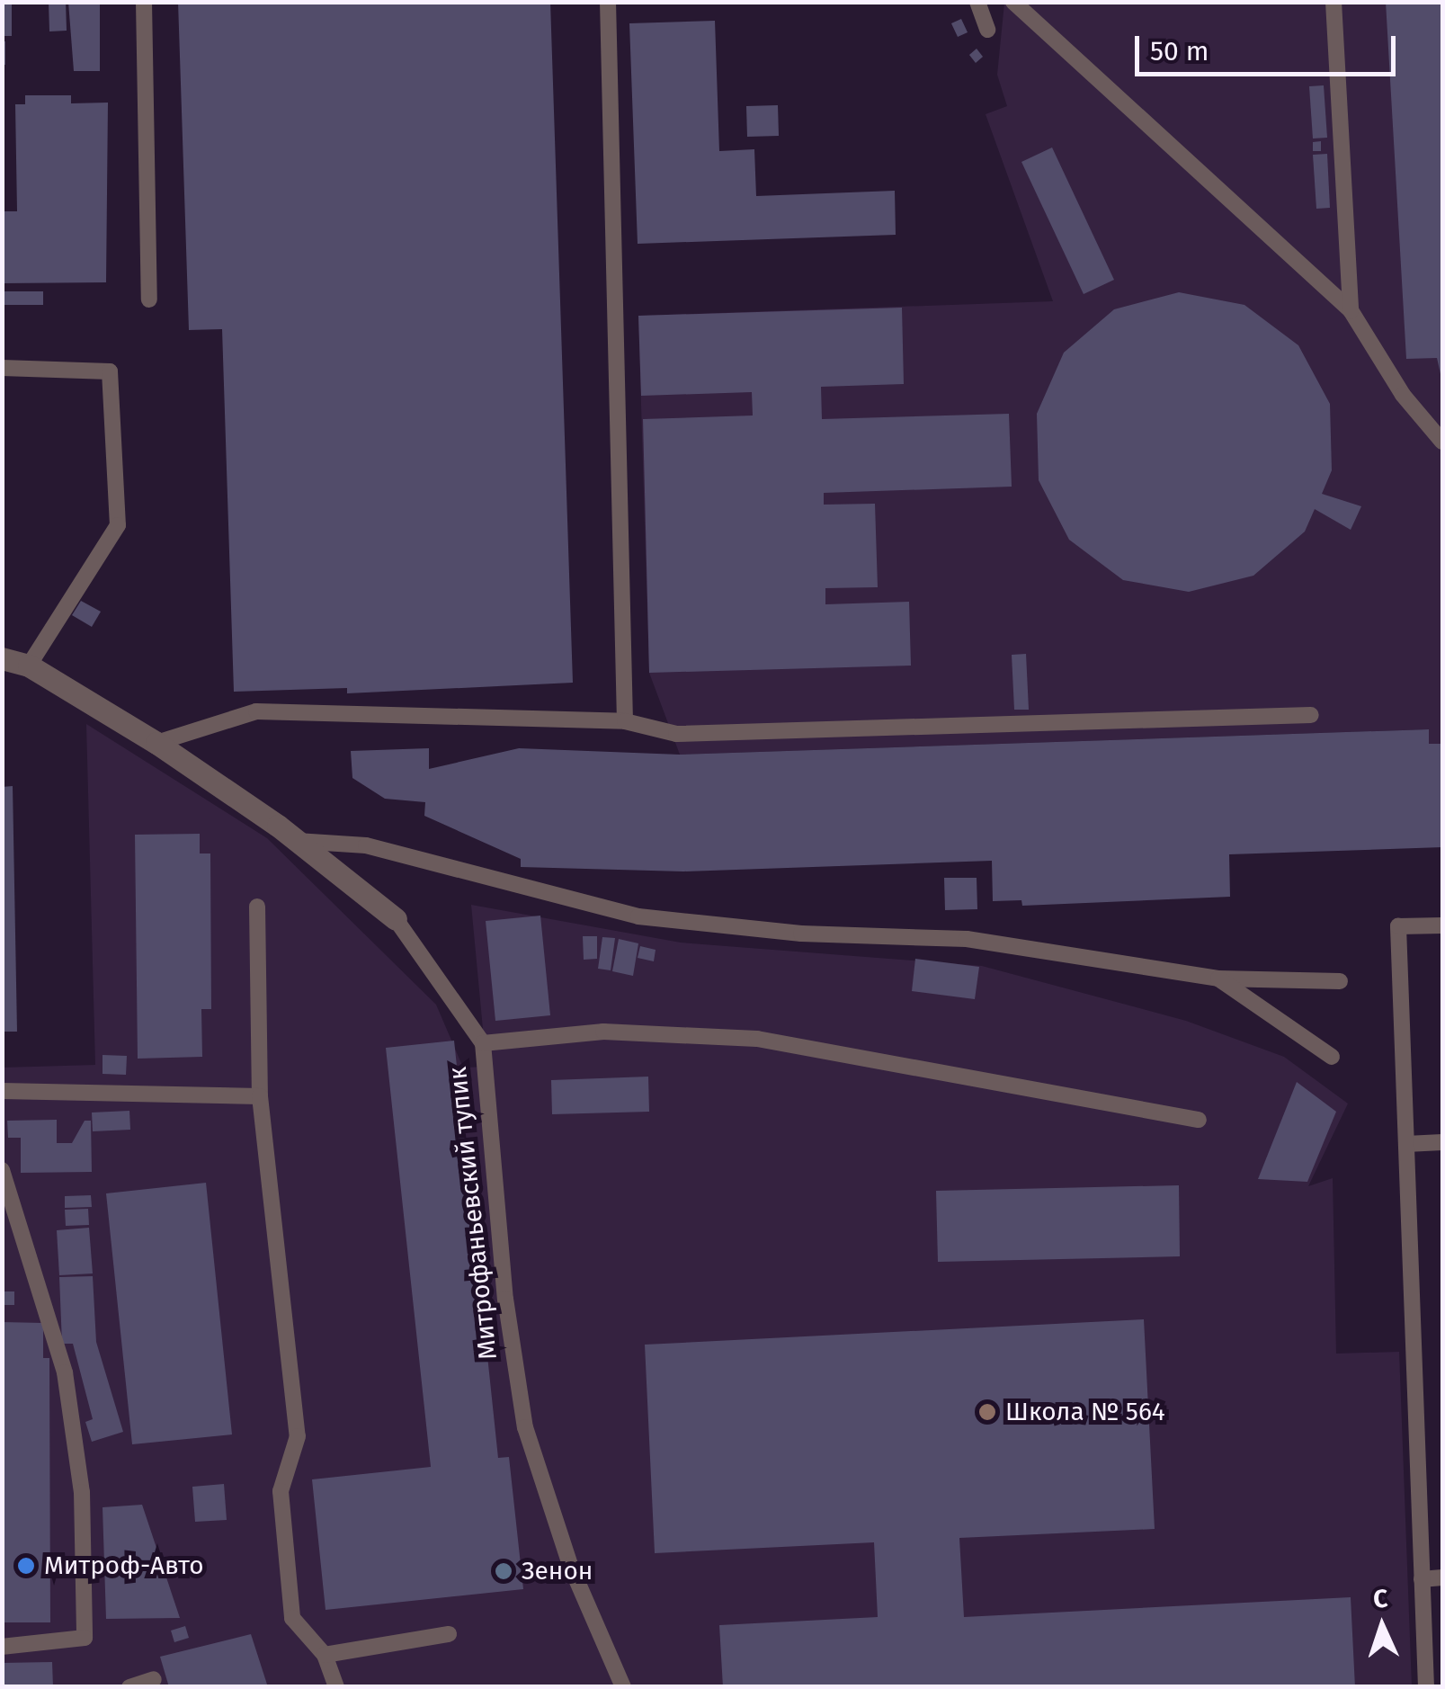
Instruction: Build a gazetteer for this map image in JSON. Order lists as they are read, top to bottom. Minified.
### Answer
{"streets":{"street":["Митрофаньевский тупик"]},"places":["Школа № 564","Митроф-Авто","Зенон"],"scale_bar":"50 m","north":"top"}
